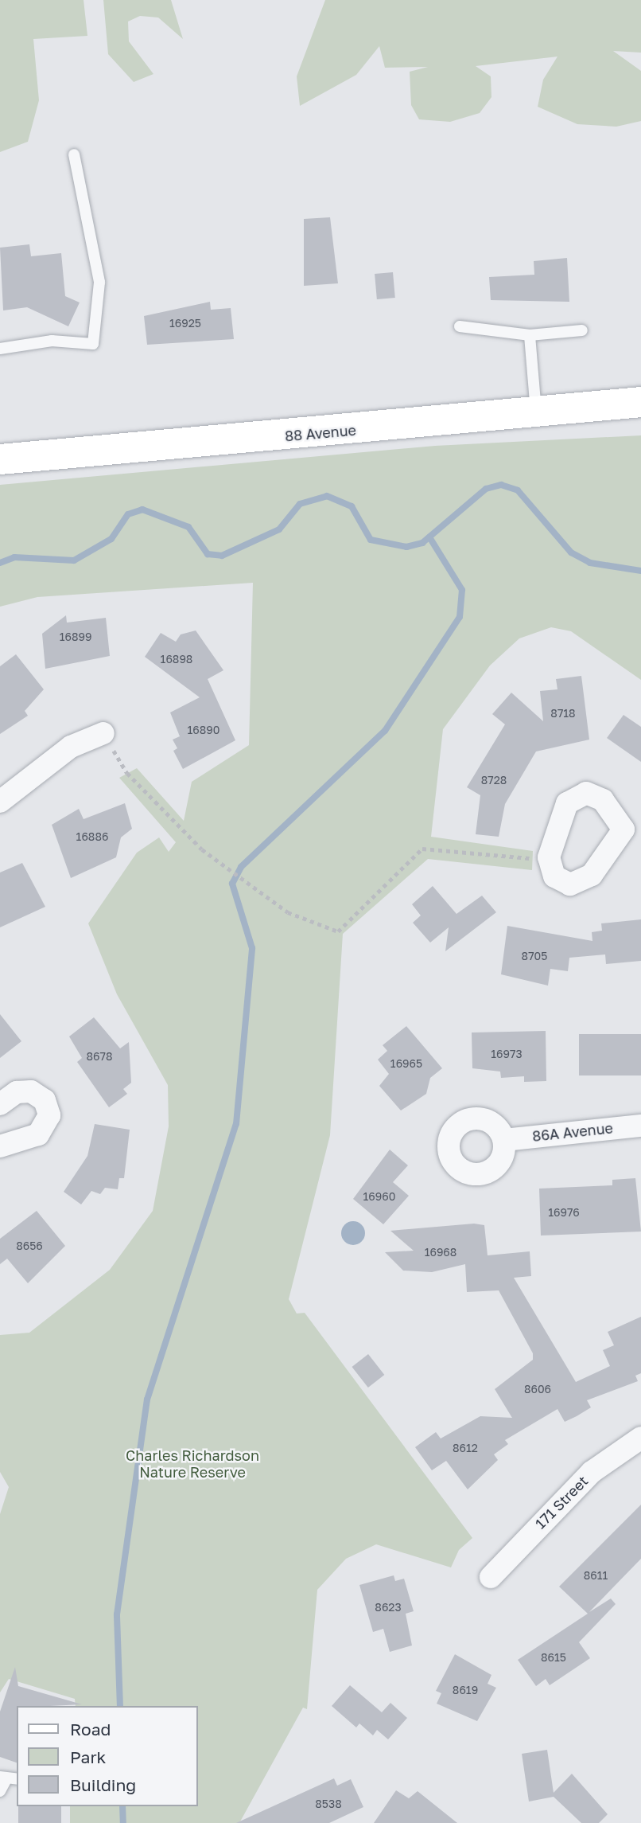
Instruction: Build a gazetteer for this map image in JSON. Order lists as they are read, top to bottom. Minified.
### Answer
{"streets":{"main road":["88 Avenue"],"street":["86A Avenue","171 Street"]},"parks":["Charles Richardson Nature Reserve"],"house_numbers":["16925","16899","16898","8718","16890","8728","16886","8705","16973","8678","16965","16960","16976","8656","16968","8606","8612","8611","8623","8615","8619","8538"],"legend":["Road","Park","Building"]}
